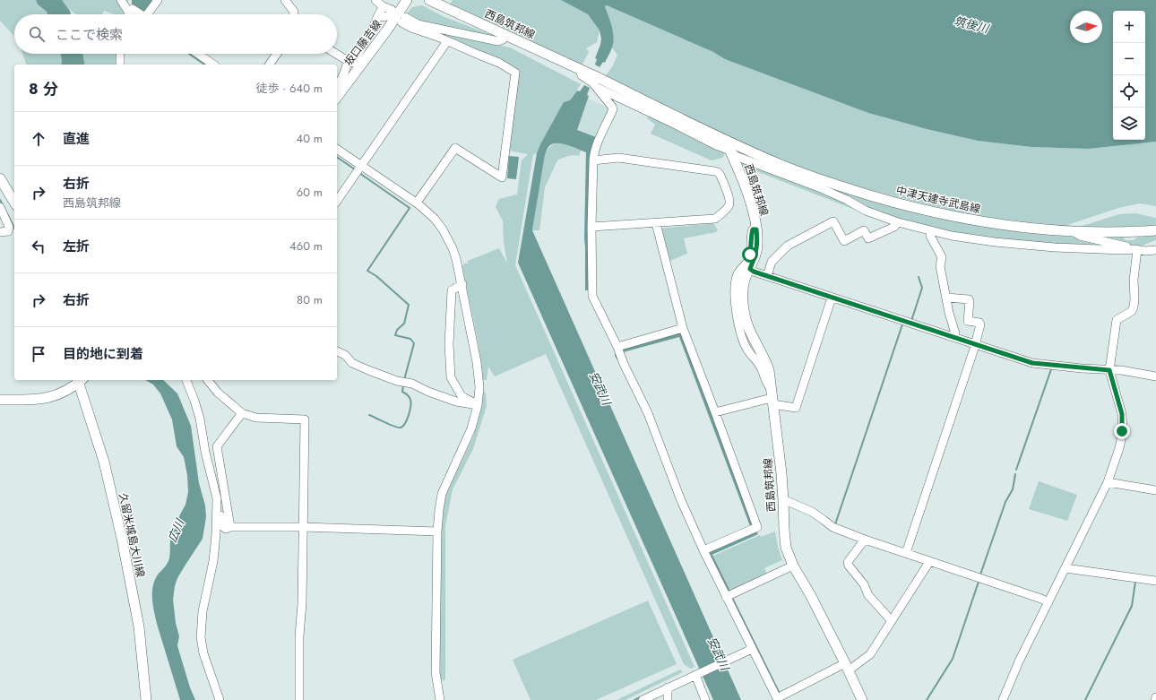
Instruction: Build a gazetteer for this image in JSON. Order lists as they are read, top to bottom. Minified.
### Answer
{"streets":{"main road":["西島筑邦線","坂口藤吉線","中津天建寺武島線","久留米城島大川線"]},"crossings":[["西島筑邦線","中津天建寺武島線"]],"water":["筑後川","安武川","広川"],"north":"right","page":{"map_buttons":["+","−"],"search":"ここで検索","heading":["8 分","徒歩 · 640 m"],"list":[["直進","40 m"],["右折","西島筑邦線","60 m"],["左折","460 m"],["右折","80 m"],"目的地に到着"]}}
